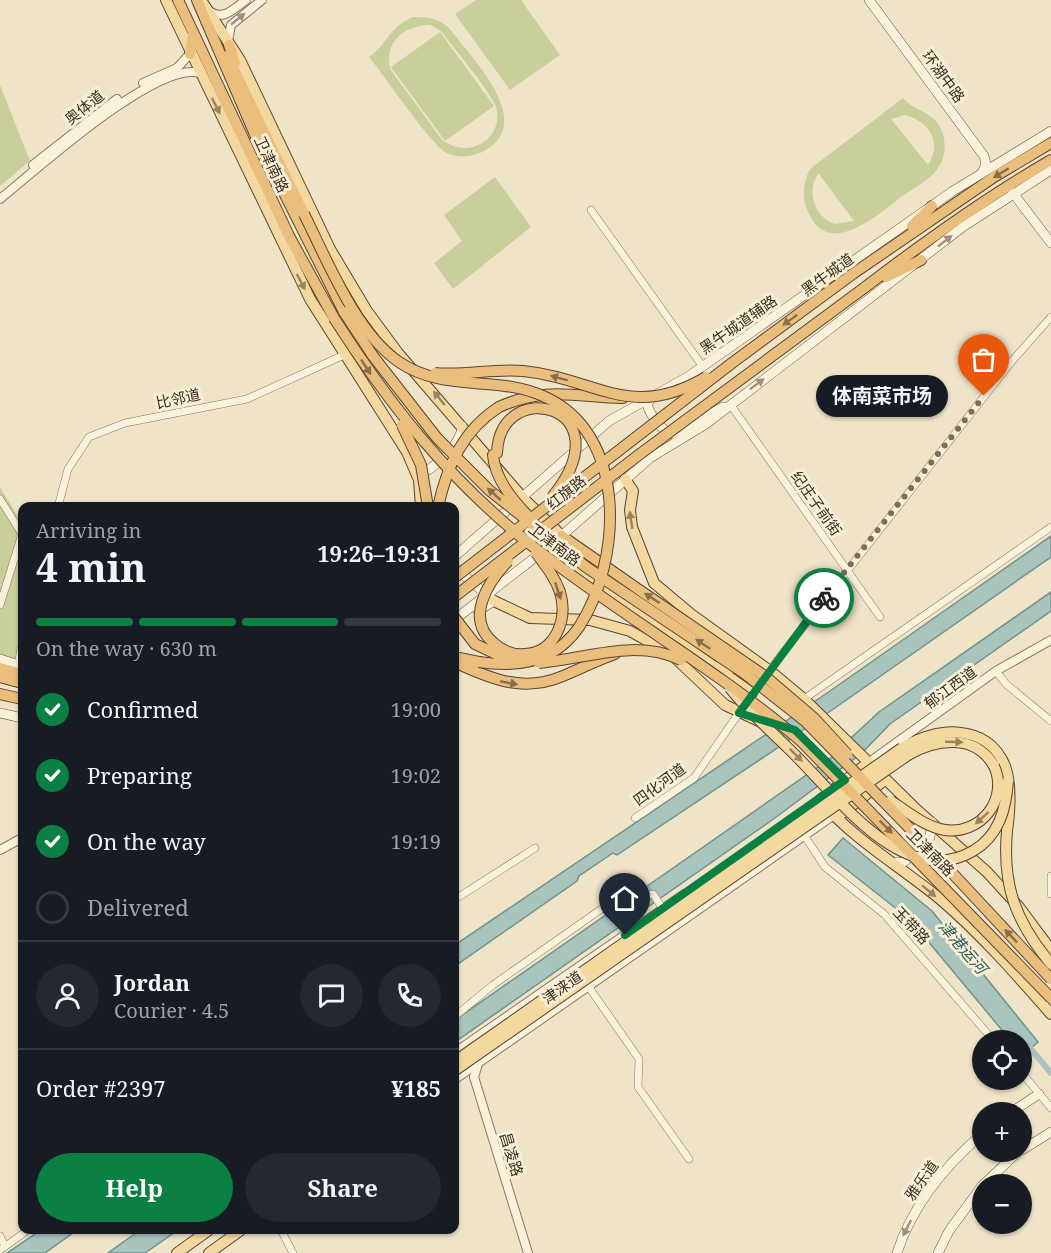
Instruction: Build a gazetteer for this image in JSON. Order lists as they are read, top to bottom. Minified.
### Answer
{"streets":{"highway":["卫津南路","黑牛城道","红旗路"],"main road":["环湖中路","黑牛城道辅路","雅乐道"],"street":["奥体道","比邻道","纪庄子前街","郁江西道","四化河道","玉带路","津涞道","昌凌路"]},"crossings":[["环湖中路","黑牛城道辅路"],["卫津南路","红旗路"],["黑牛城道","红旗路"],["纪庄子前街","四化河道"],["玉带路","津涞道"],["津涞道","昌凌路"]],"water":["津港运河"],"places":["体南菜市场"],"page":{"bubble":"体南菜市场","heading":["4 min","Arriving in","19:26–19:31"],"panel":["Jordan","Courier · 4.5","Order #2397","¥185"],"bar":"On the way · 630 m","list":[["Confirmed","19:00"],["Preparing","19:02"],["On the way","19:19"],"Delivered"],"map_buttons":["+","−"],"buttons":["Help","Share"]}}
